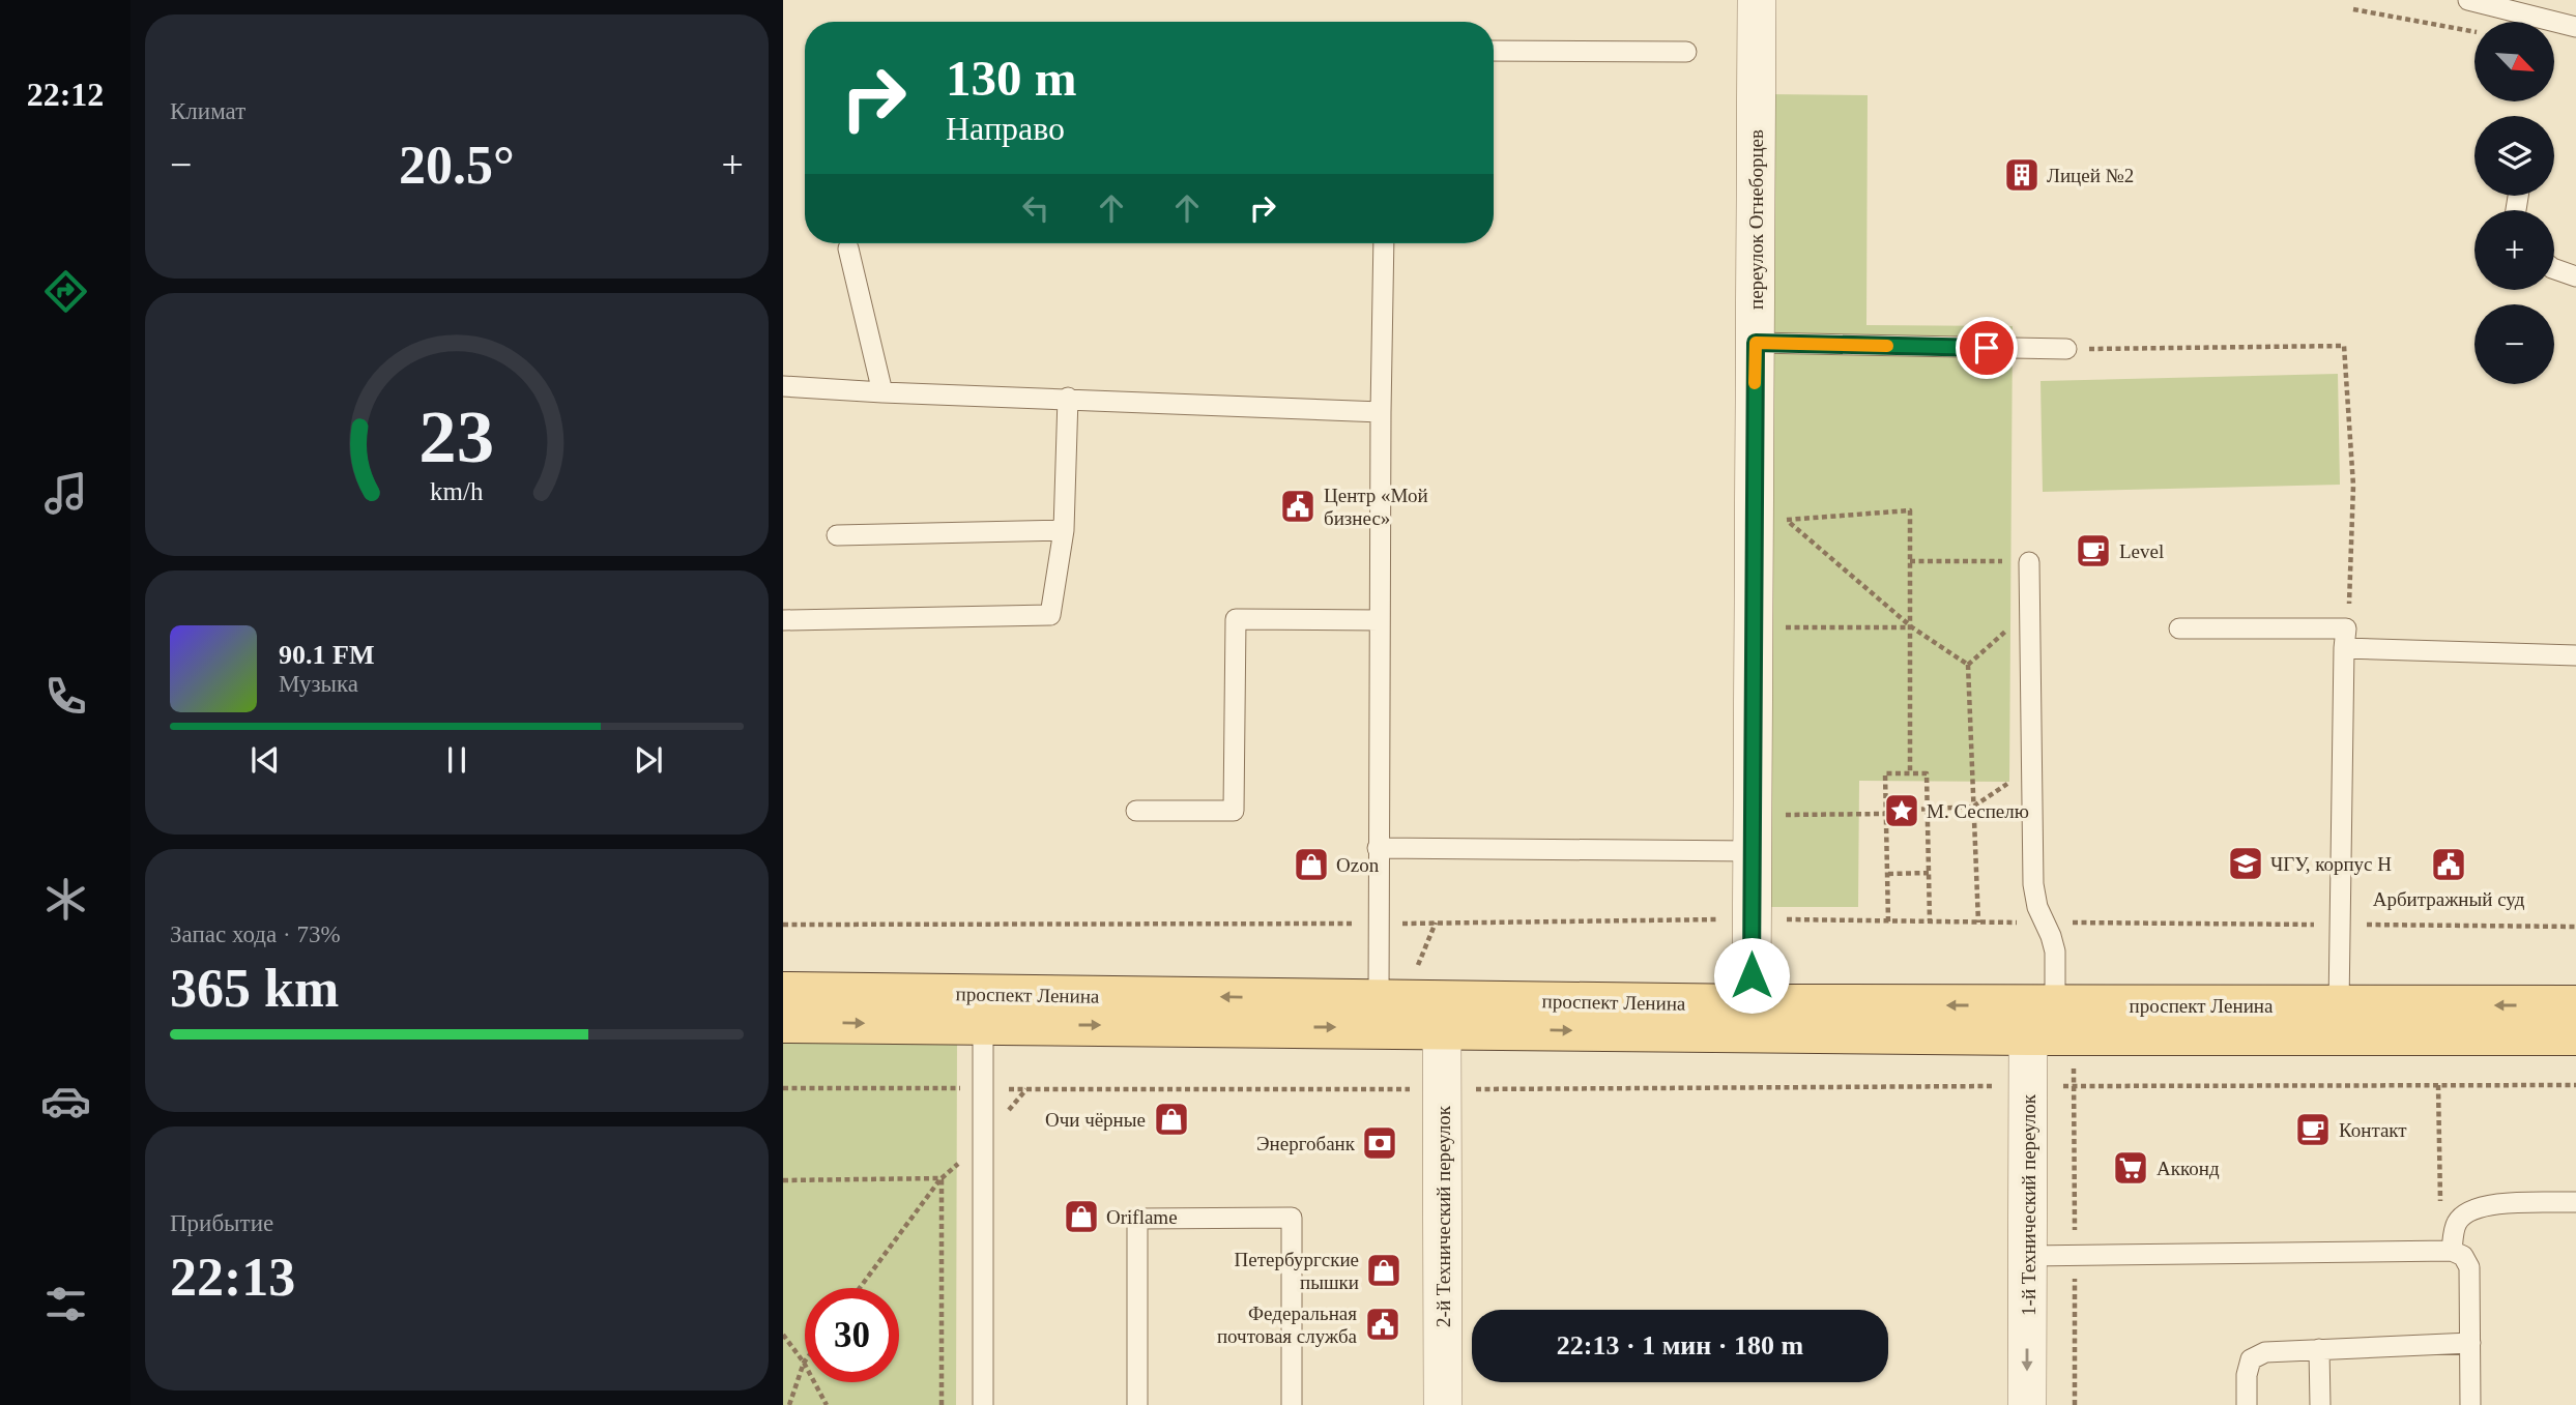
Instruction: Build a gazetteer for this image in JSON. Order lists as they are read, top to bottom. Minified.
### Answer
{"streets":{"main road":["проспект Ленина"],"street":["переулок Огнеборцев","1-й Технический переулок","2-й Технический переулок"]},"crossings":[["переулок Огнеборцев","проспект Ленина"],["проспект Ленина","1-й Технический переулок"],["проспект Ленина","2-й Технический переулок"]],"one_way":["1-й Технический переулок"],"places":{"building":["Лицей №2"],"public building":["Центр «Мой бизнес»","Арбитражный суд","Федеральная почтовая служба"],"cafe":["Level","Контакт"],"place":["М. Сеспелю"],"school or university":["ЧГУ, корпус Н"],"shop":["Ozon","Очи чёрные","Oriflame","Петербургские пышки"],"bank":["Энергобанк"],"supermarket":["Акконд"]},"north":"bottom right","page":{"tabs":"22:12","tile":["Климат",["Запас хода · 73%","365 km"],["Прибытие","22:13"]],"map_buttons":["+","−"],"turn":["130 m","Направо"],"heat":["−","20.5°","+"],"song":["90.1 FM","Музыка"],"limit":"30","trip":"22:13 · 1 мин · 180 m","gauge":["23","km/h"]}}
